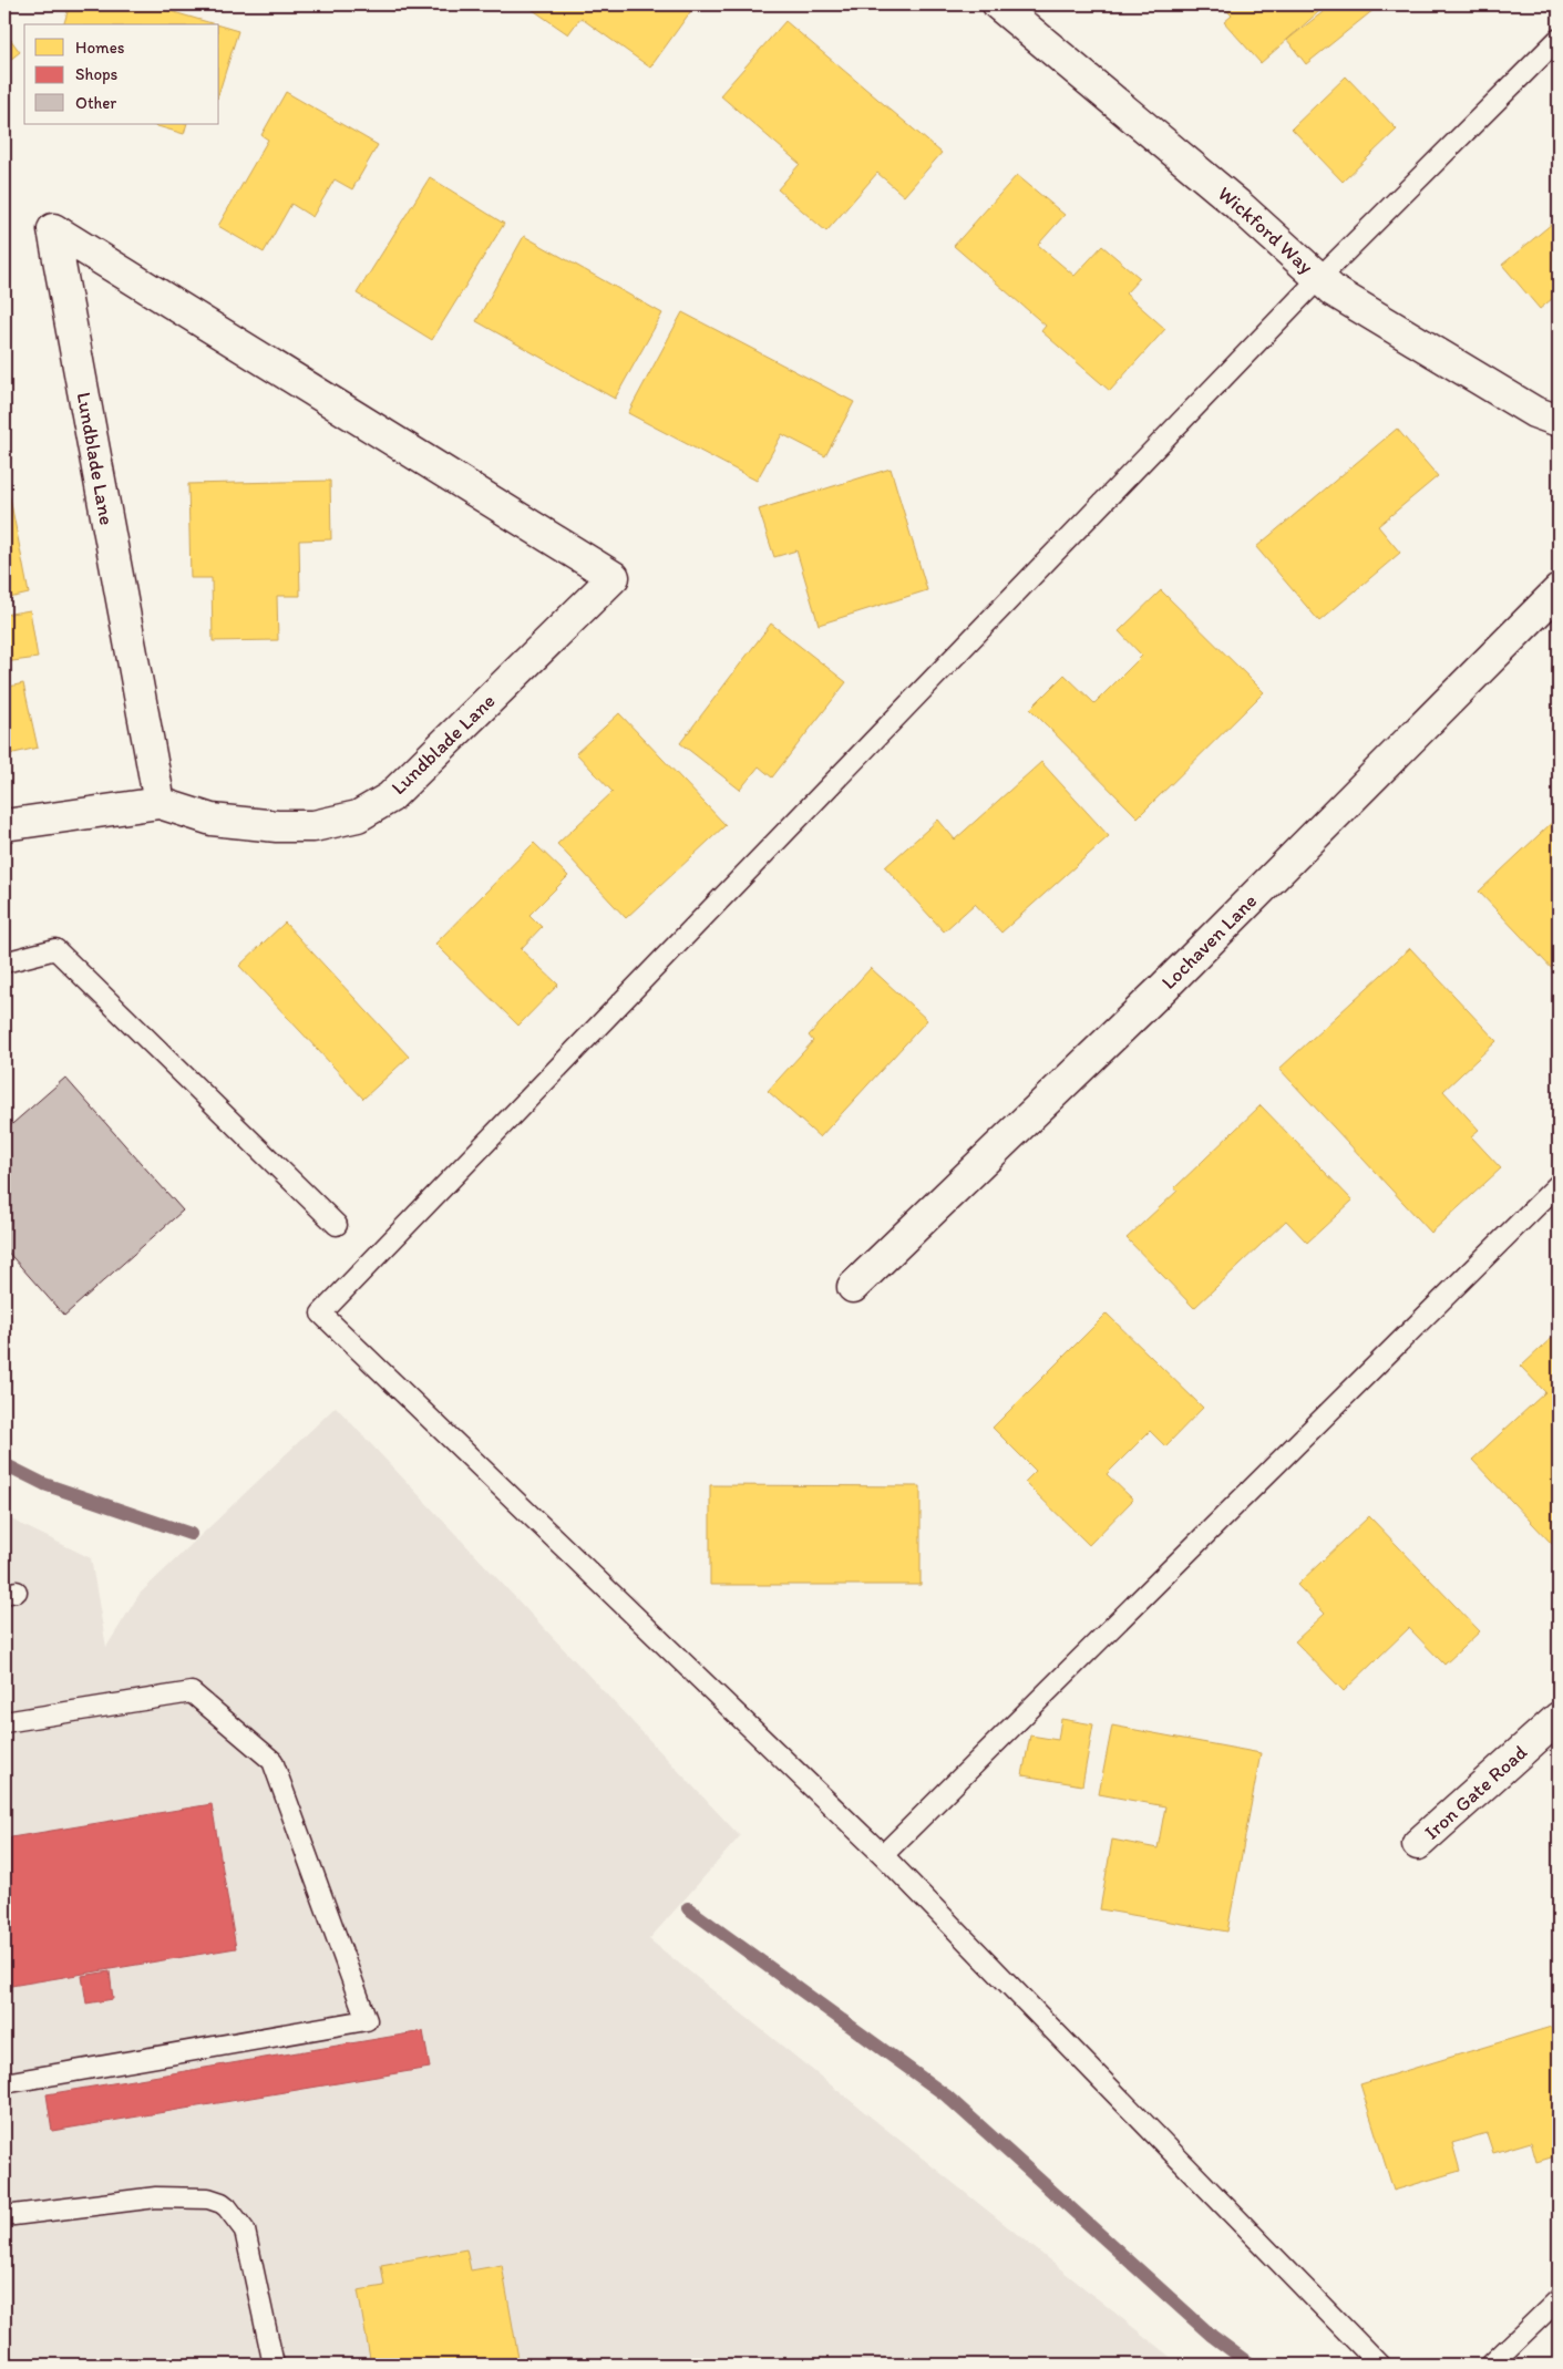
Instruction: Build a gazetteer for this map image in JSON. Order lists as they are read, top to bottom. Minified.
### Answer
{"streets":{"street":["Wickford Way","Lundblade Lane","Lochaven Lane","Iron Gate Road"]},"legend":["Homes","Shops","Other"]}
